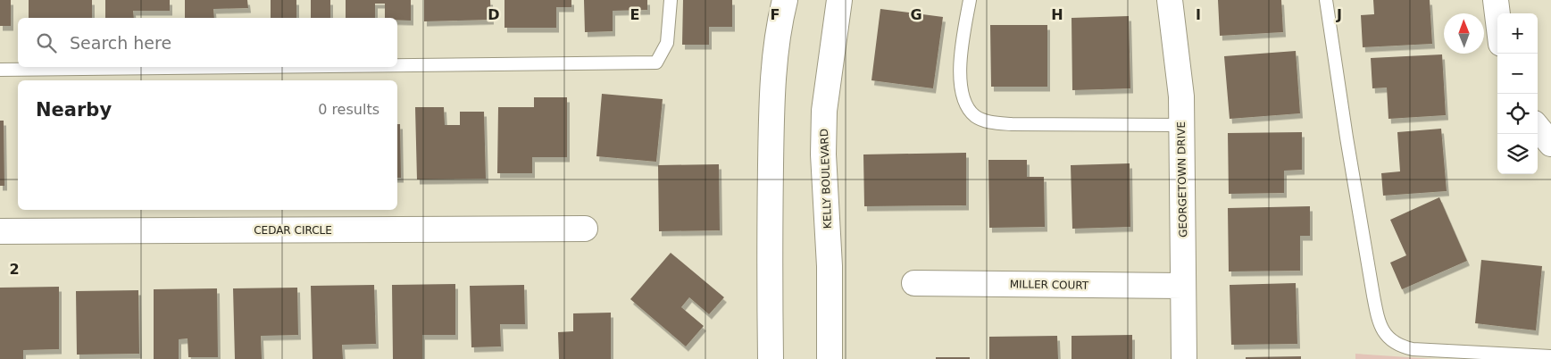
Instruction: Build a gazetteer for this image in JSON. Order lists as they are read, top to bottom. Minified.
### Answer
{"streets":{"street":["KELLY BOULEVARD","GEORGETOWN DRIVE","CEDAR CIRCLE","MILLER COURT"]},"crossings":[["GEORGETOWN DRIVE","MILLER COURT"]],"north":"top","page":{"map_buttons":["+","−"],"search":"Search here","heading":["Nearby","0 results"]},"grid":{"columns":["D","E","F","G","H","I","J"],"rows":["2"]}}
